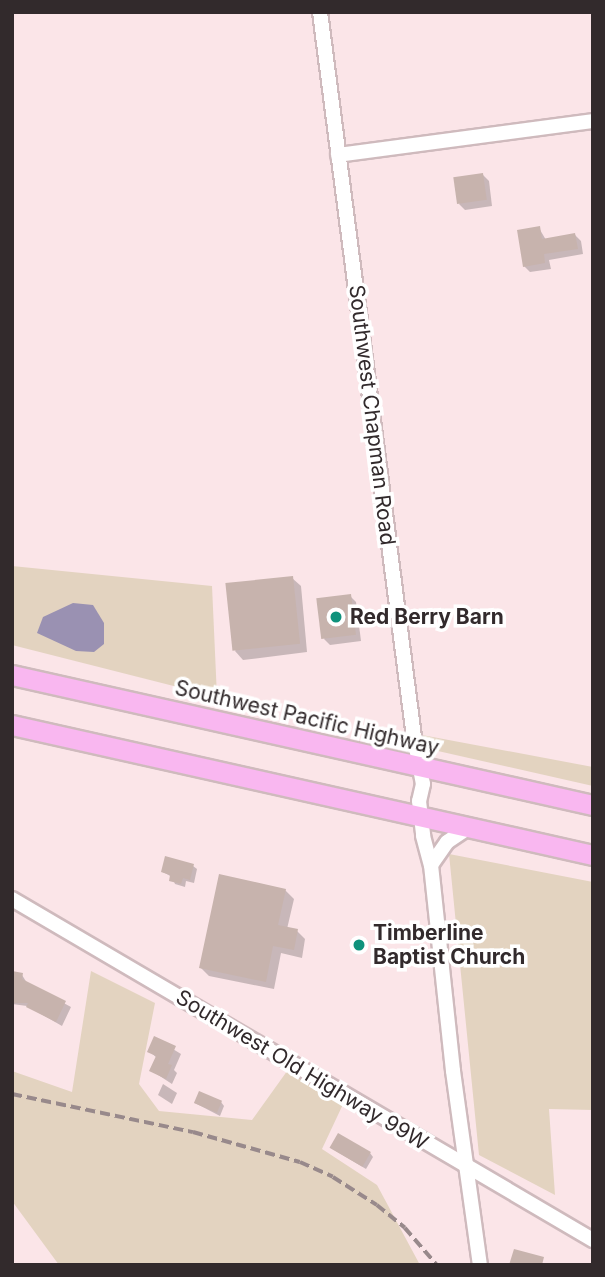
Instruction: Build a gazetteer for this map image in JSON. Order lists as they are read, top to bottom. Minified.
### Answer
{"streets":{"highway":["Southwest Pacific Highway"],"street":["Southwest Chapman Road","Southwest Old Highway 99W"]},"crossings":[["Southwest Chapman Road","Southwest Pacific Highway"],["Southwest Chapman Road","Southwest Old Highway 99W"]],"places":["Red Berry Barn","Timberline Baptist Church"]}
